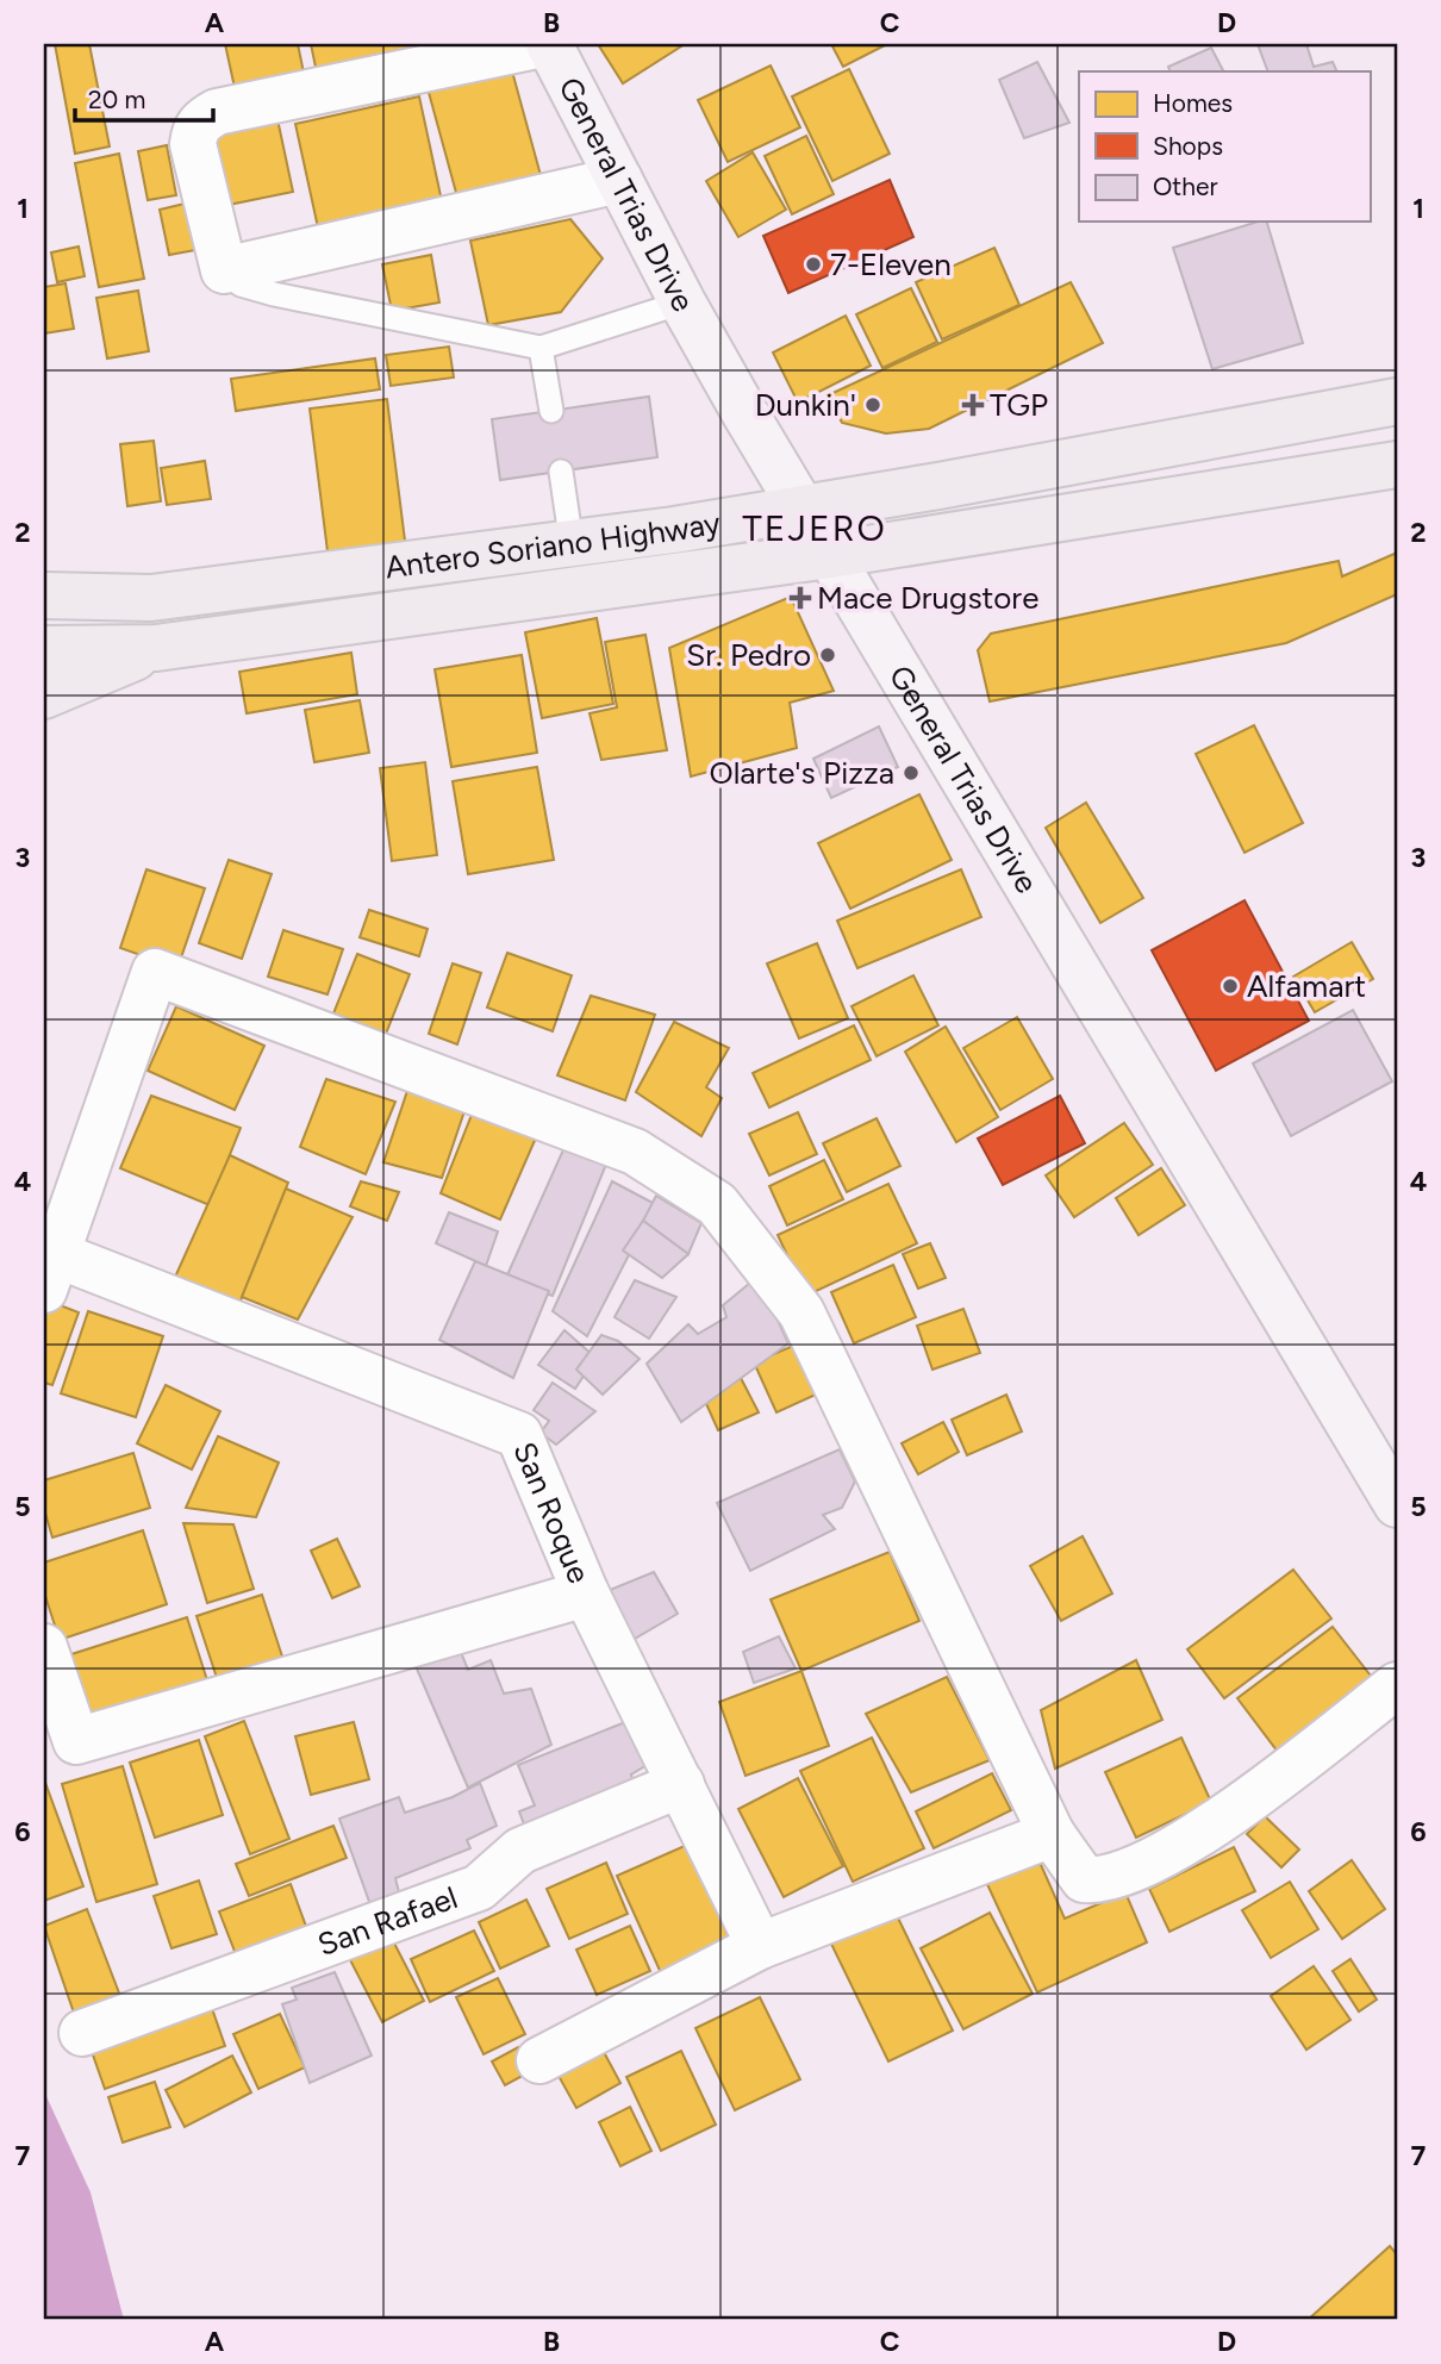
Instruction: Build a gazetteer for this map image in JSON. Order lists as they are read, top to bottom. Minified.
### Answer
{"streets":{"main road":["General Trias Drive","Antero Soriano Highway"],"street":["San Roque","San Rafael"]},"crossings":[["General Trias Drive","Antero Soriano Highway"],["San Roque","San Rafael"]],"districts":["TEJERO"],"places":{"other":["7-Eleven","Dunkin'","Sr. Pedro","Olarte's Pizza","Alfamart"],"health":["TGP","Mace Drugstore"]},"legend":["Homes","Shops","Other"],"scale_bar":"20 m","grid":{"columns":["A","B","C","D"],"rows":["1","2","3","4","5","6","7"]}}
